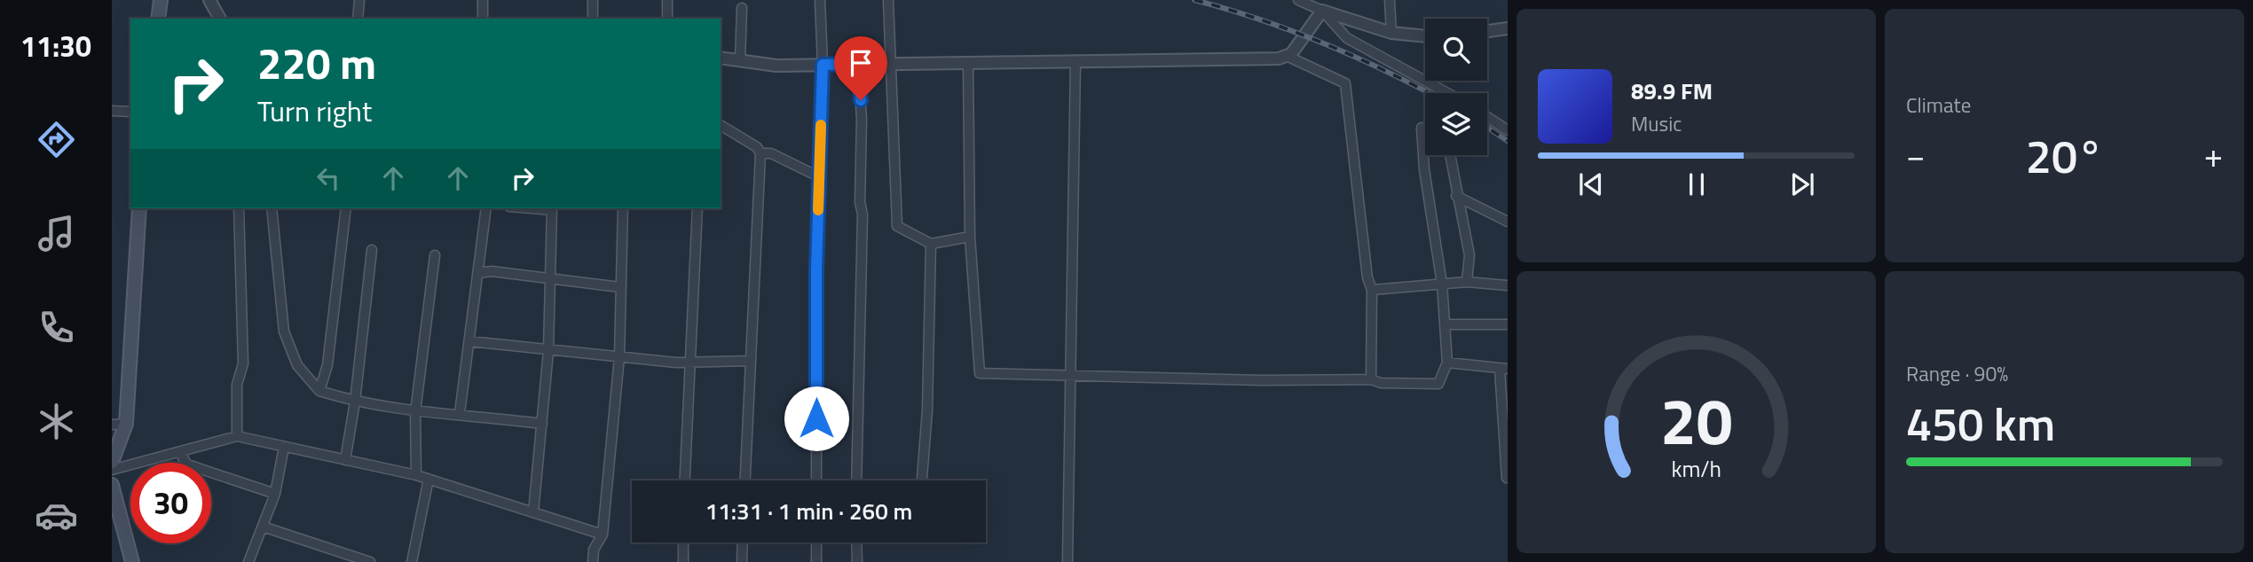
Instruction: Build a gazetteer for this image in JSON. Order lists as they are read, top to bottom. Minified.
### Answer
{"page":{"tabs":"11:30","tile":["Climate",["Range · 90%","450 km"]],"turn":["220 m","Turn right"],"song":["89.9 FM","Music"],"heat":["−","20°","+"],"limit":"30","trip":"11:31 · 1 min · 260 m","gauge":["20","km/h"]}}
